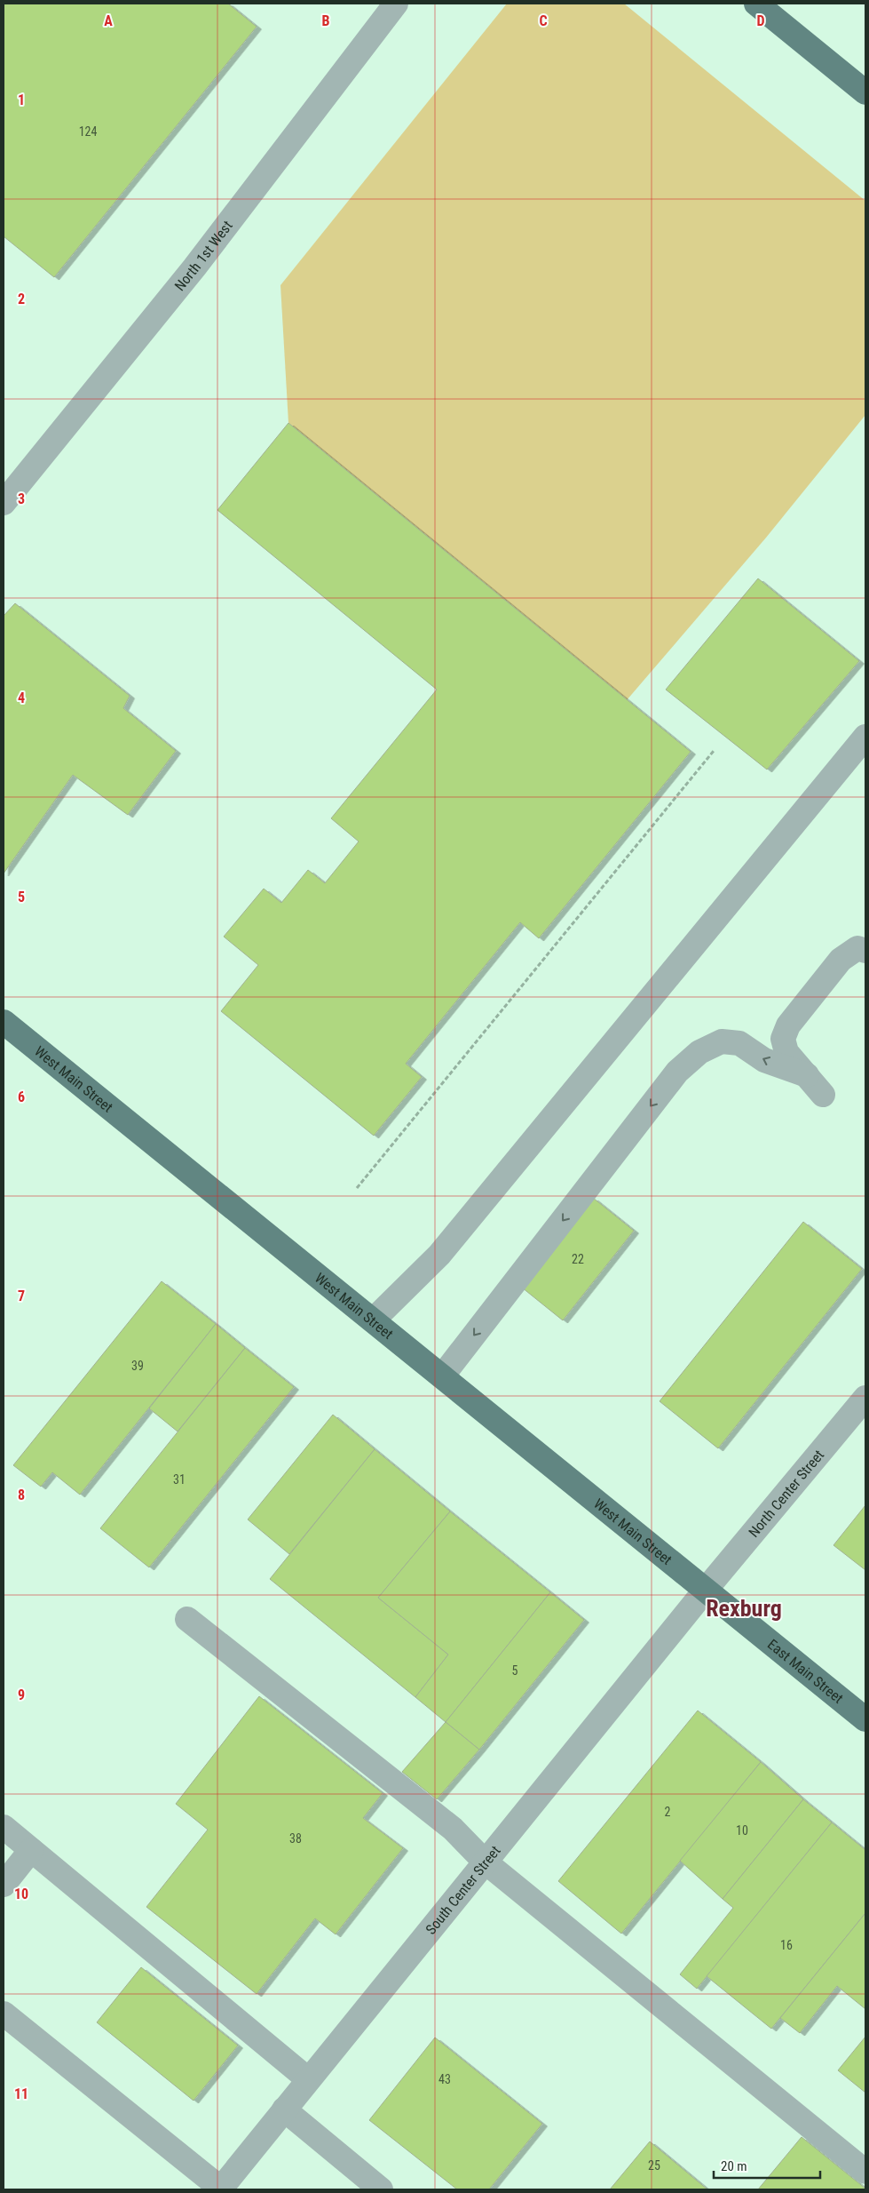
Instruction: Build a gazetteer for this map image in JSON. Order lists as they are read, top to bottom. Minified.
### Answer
{"streets":{"main road":["West Main Street","East Main Street"],"street":["North 1st West","North Center Street","South Center Street"]},"crossings":[["West Main Street","North Center Street"],["West Main Street","East Main Street"],["West Main Street","South Center Street"],["North Center Street","East Main Street"],["North Center Street","South Center Street"],["East Main Street","South Center Street"]],"districts":["Rexburg"],"house_numbers":["124","22","39","31","5","2","10","38","16","43","25"],"scale_bar":"20 m","grid":{"columns":["A","B","C","D"],"rows":["1","2","3","4","5","6","7","8","9","10","11"]}}
